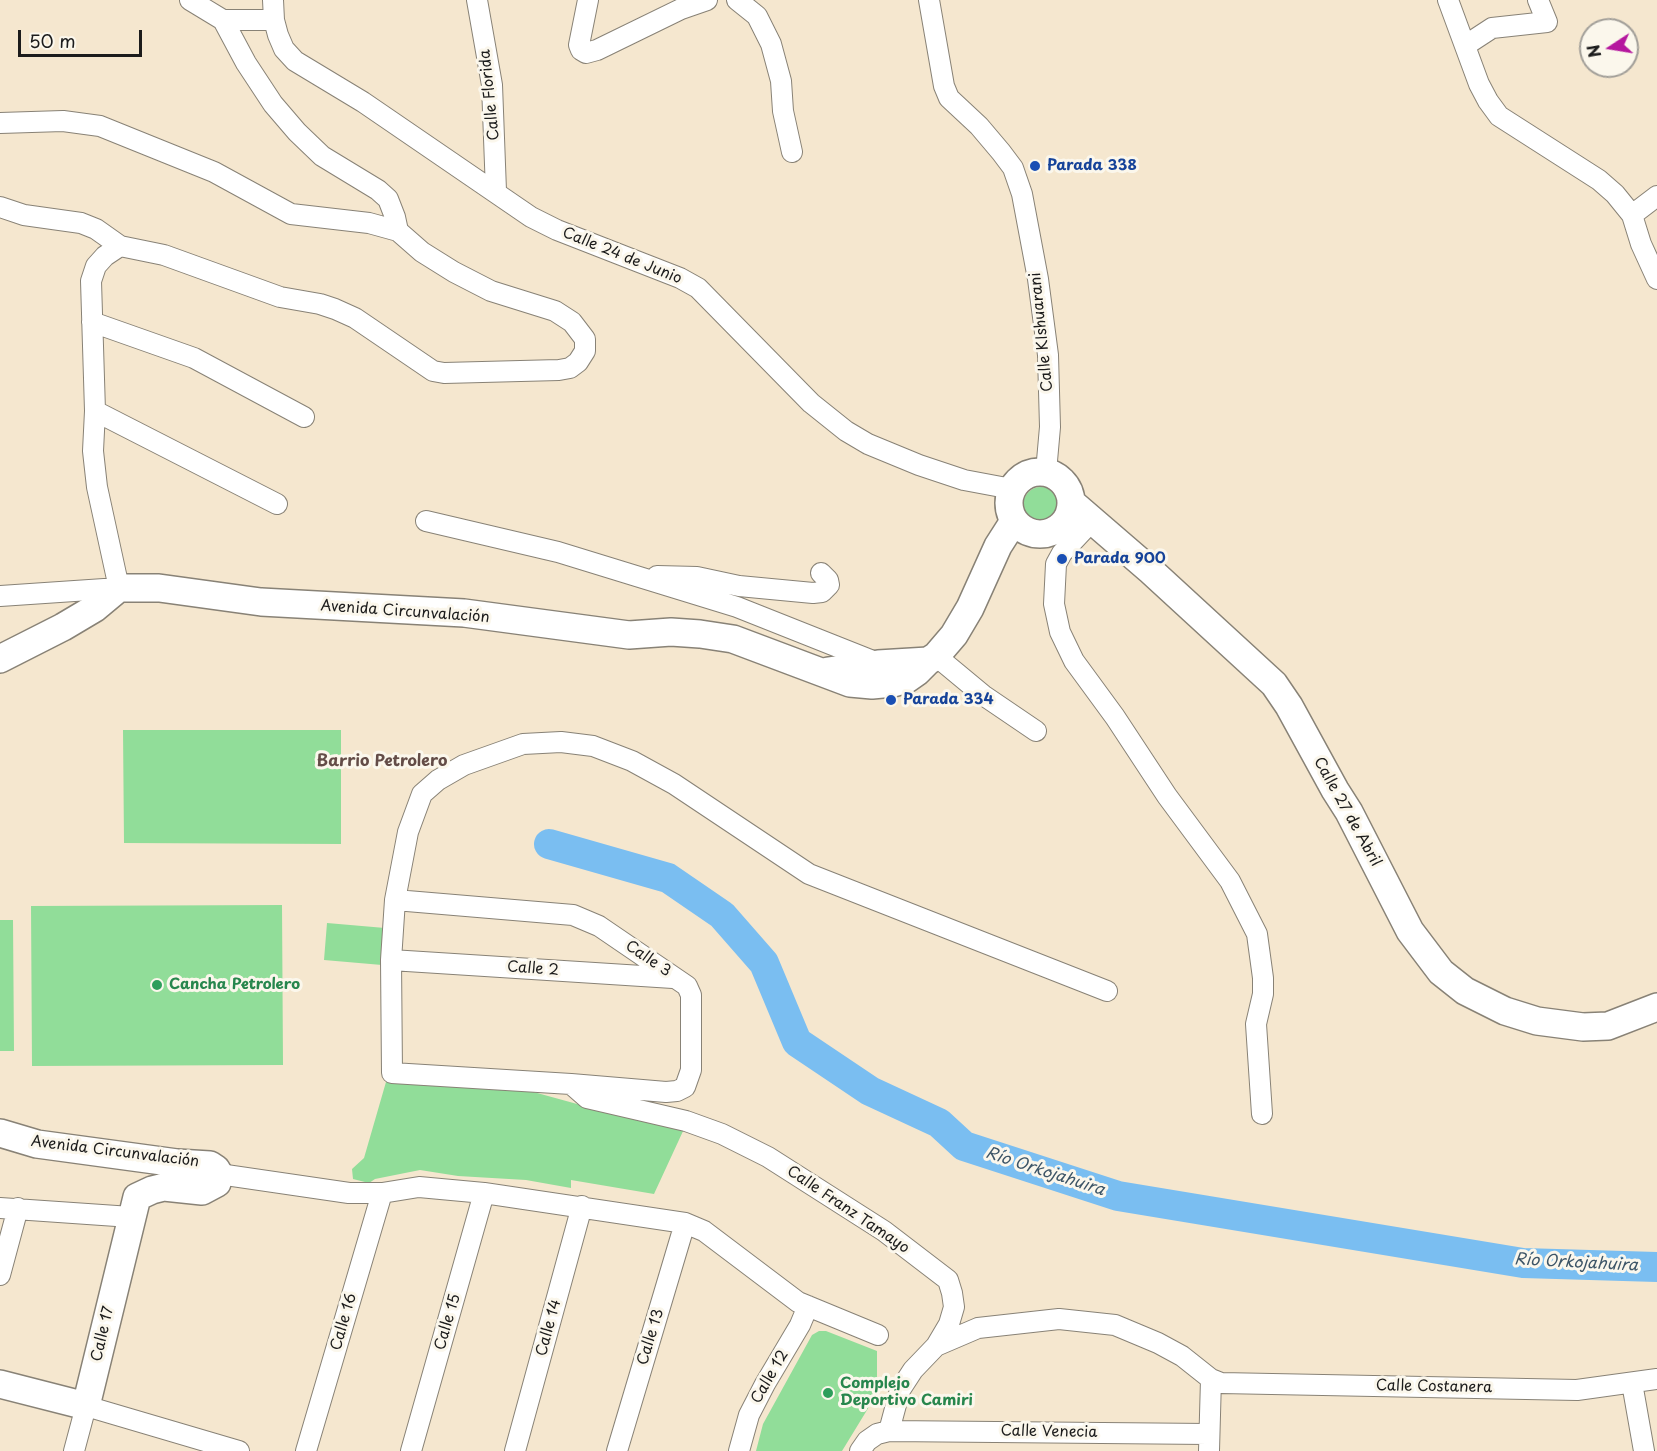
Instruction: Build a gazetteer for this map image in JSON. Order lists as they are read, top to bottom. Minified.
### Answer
{"streets":{"main road":["Avenida Circunvalación","Calle 27 de Abril","Calle 17"],"street":["Calle Florida","Calle 24 de Junio","Calle KIshuarani","Calle 3","Calle 2","Calle Franz Tamayo","Calle 16","Calle 15","Calle 14","Calle 13","Calle 12","Calle Costanera","Calle Venecia"]},"crossings":[["Calle Florida","Calle 24 de Junio"],["Calle 24 de Junio","Calle KIshuarani"],["Calle 24 de Junio","Calle 27 de Abril"],["Calle KIshuarani","Calle 27 de Abril"],["Avenida Circunvalación","Calle 17"],["Calle 3","Calle 2"],["Calle 3","Calle Franz Tamayo"],["Calle 2","Calle Franz Tamayo"]],"districts":["Barrio Petrolero"],"water":["Río Orkojahuira"],"places":["Parada 338","Parada 900","Parada 334","Cancha Petrolero","Complejo Deportivo Camiri"],"scale_bar":"50 m","north":"left"}
